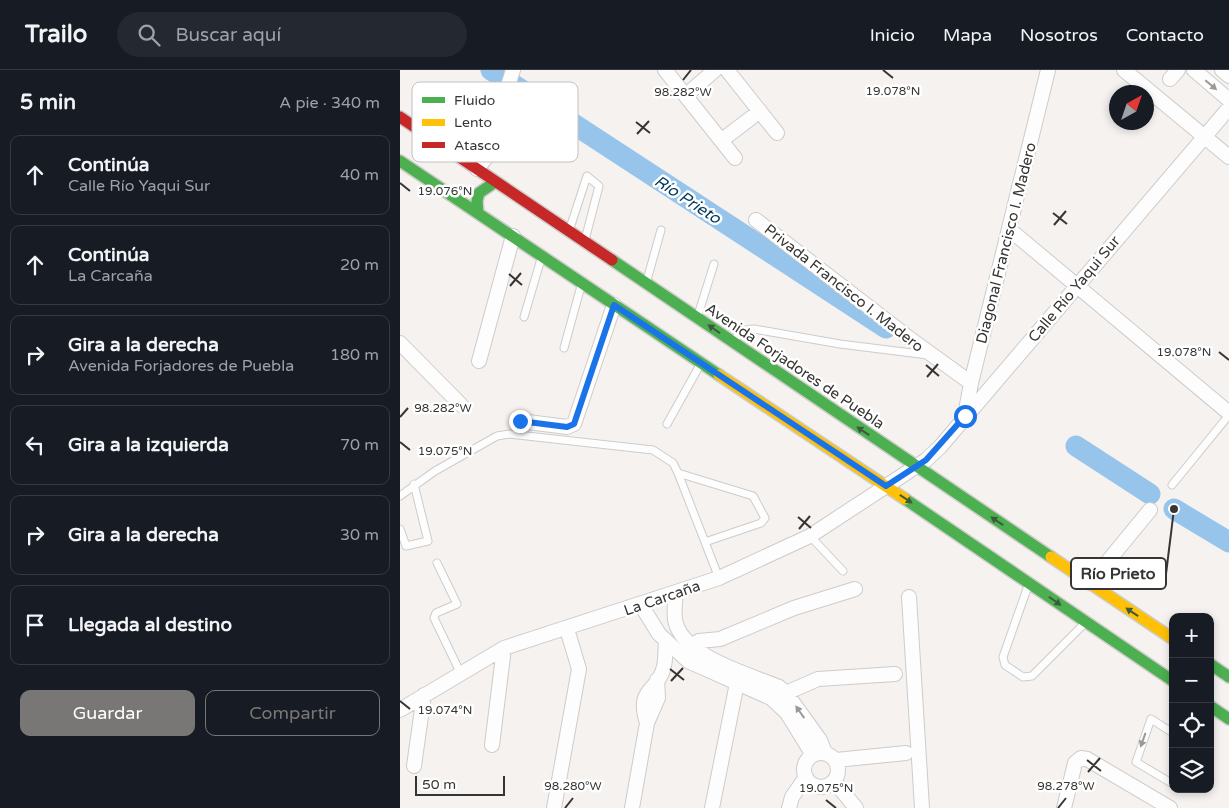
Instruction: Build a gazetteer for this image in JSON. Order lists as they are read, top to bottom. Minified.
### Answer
{"streets":{"main road":["Avenida Forjadores de Puebla"],"street":["Diagonal Francisco I. Madero","Privada Francisco I. Madero","Calle Río Yaqui Sur","La Carcaña"]},"crossings":[["Diagonal Francisco I. Madero","Privada Francisco I. Madero"],["Diagonal Francisco I. Madero","Calle Río Yaqui Sur"],["Calle Río Yaqui Sur","Avenida Forjadores de Puebla"],["Calle Río Yaqui Sur","La Carcaña"],["Avenida Forjadores de Puebla","La Carcaña"]],"water":["Río Prieto"],"places":["Río Prieto"],"legend":["Fluido","Lento","Atasco"],"scale_bar":"50 m","north":"top right","page":{"header":"Trailo","search":"Buscar aquí","nav":["Inicio","Mapa","Nosotros","Contacto"],"heading":["5 min","A pie · 340 m"],"list":[["Continúa","Calle Río Yaqui Sur","40 m"],["Continúa","La Carcaña","20 m"],["Gira a la derecha","Avenida Forjadores de Puebla","180 m"],["Gira a la izquierda","70 m"],["Gira a la derecha","30 m"],"Llegada al destino"],"map_buttons":["+","−"],"buttons":["Guardar","Compartir"],"scale":"50 m"},"coordinates":["19.078°N","98.282°W","19.076°N","19.075°N","19.074°N","98.280°W","98.278°W"]}
